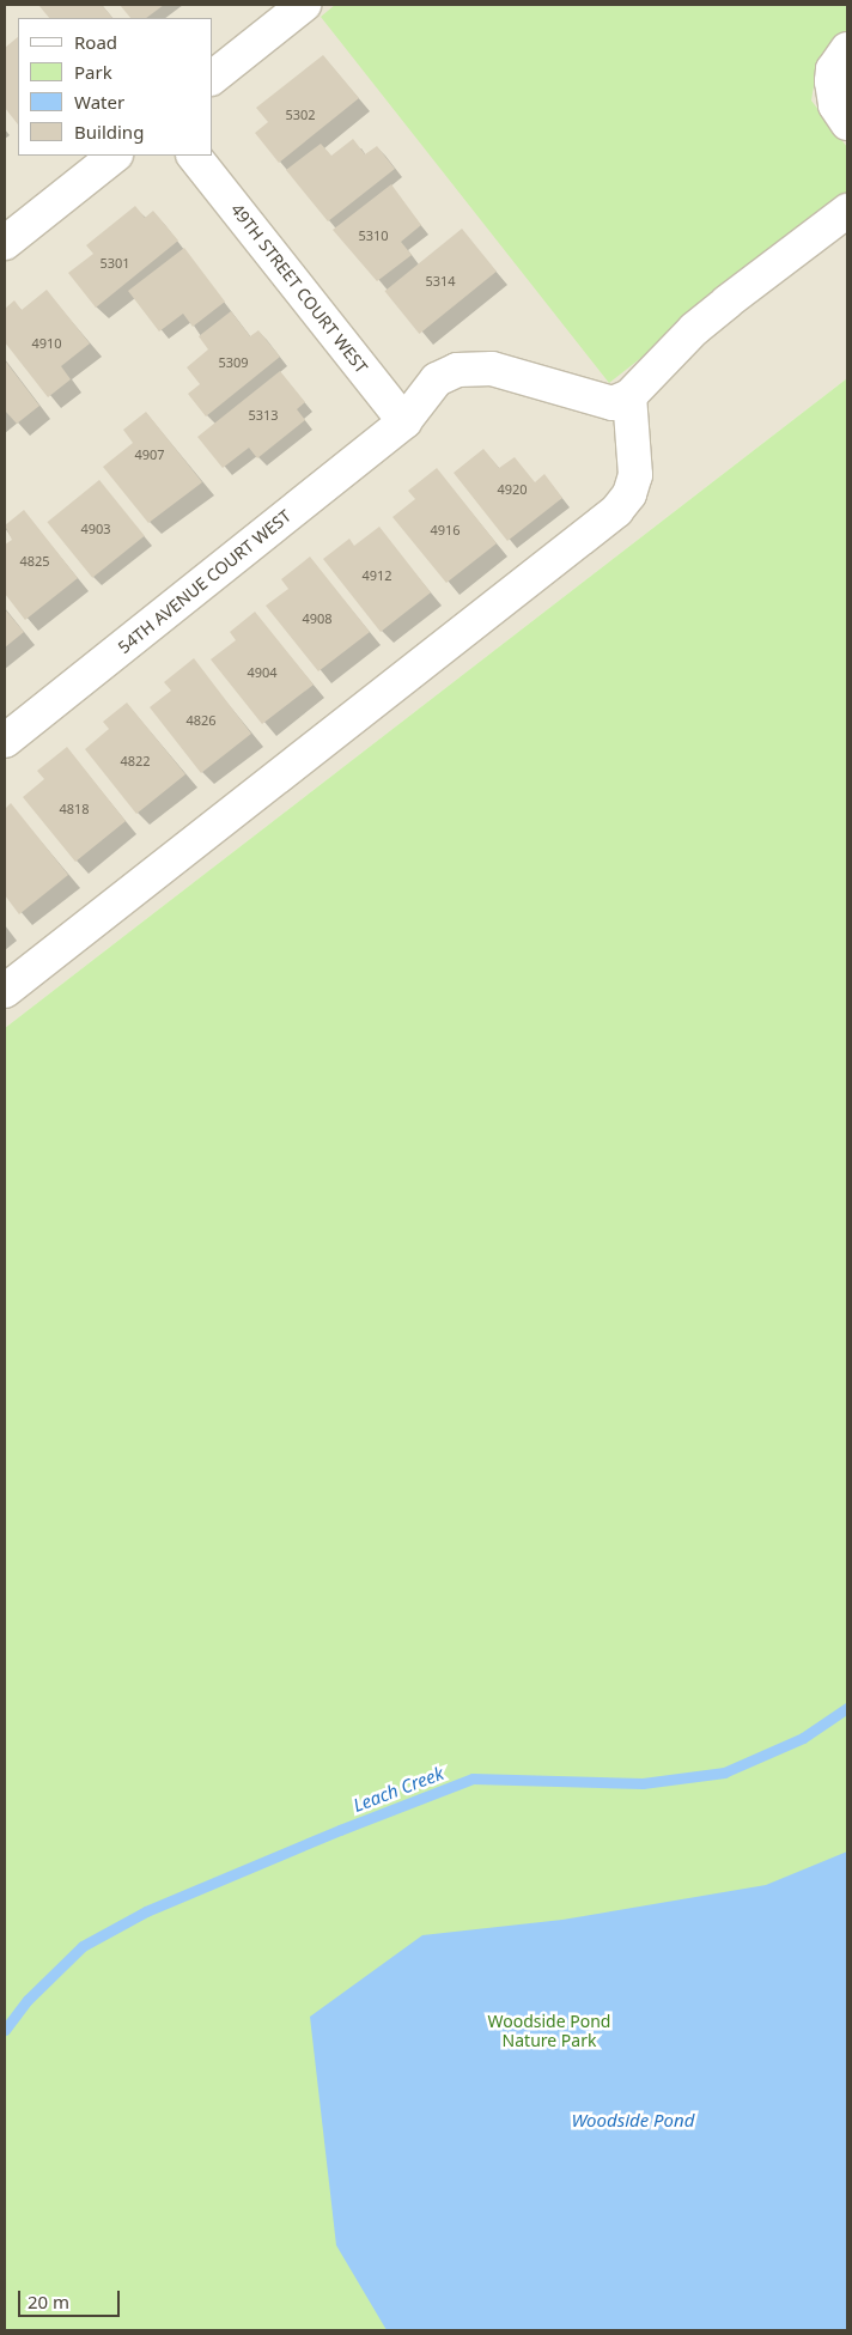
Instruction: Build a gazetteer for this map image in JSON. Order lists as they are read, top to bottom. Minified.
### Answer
{"streets":{"street":["49TH STREET COURT WEST","54TH AVENUE COURT WEST"]},"crossings":[["49TH STREET COURT WEST","54TH AVENUE COURT WEST"]],"water":["Leach Creek","Woodside Pond"],"parks":["Woodside Pond Nature Park"],"house_numbers":["5302","5310","5301","5314","4910","5309","5313","4907","4920","4903","4916","4825","4912","4908","4904","4826","4822","4818"],"legend":["Road","Park","Water","Building"],"scale_bar":"20 m"}
